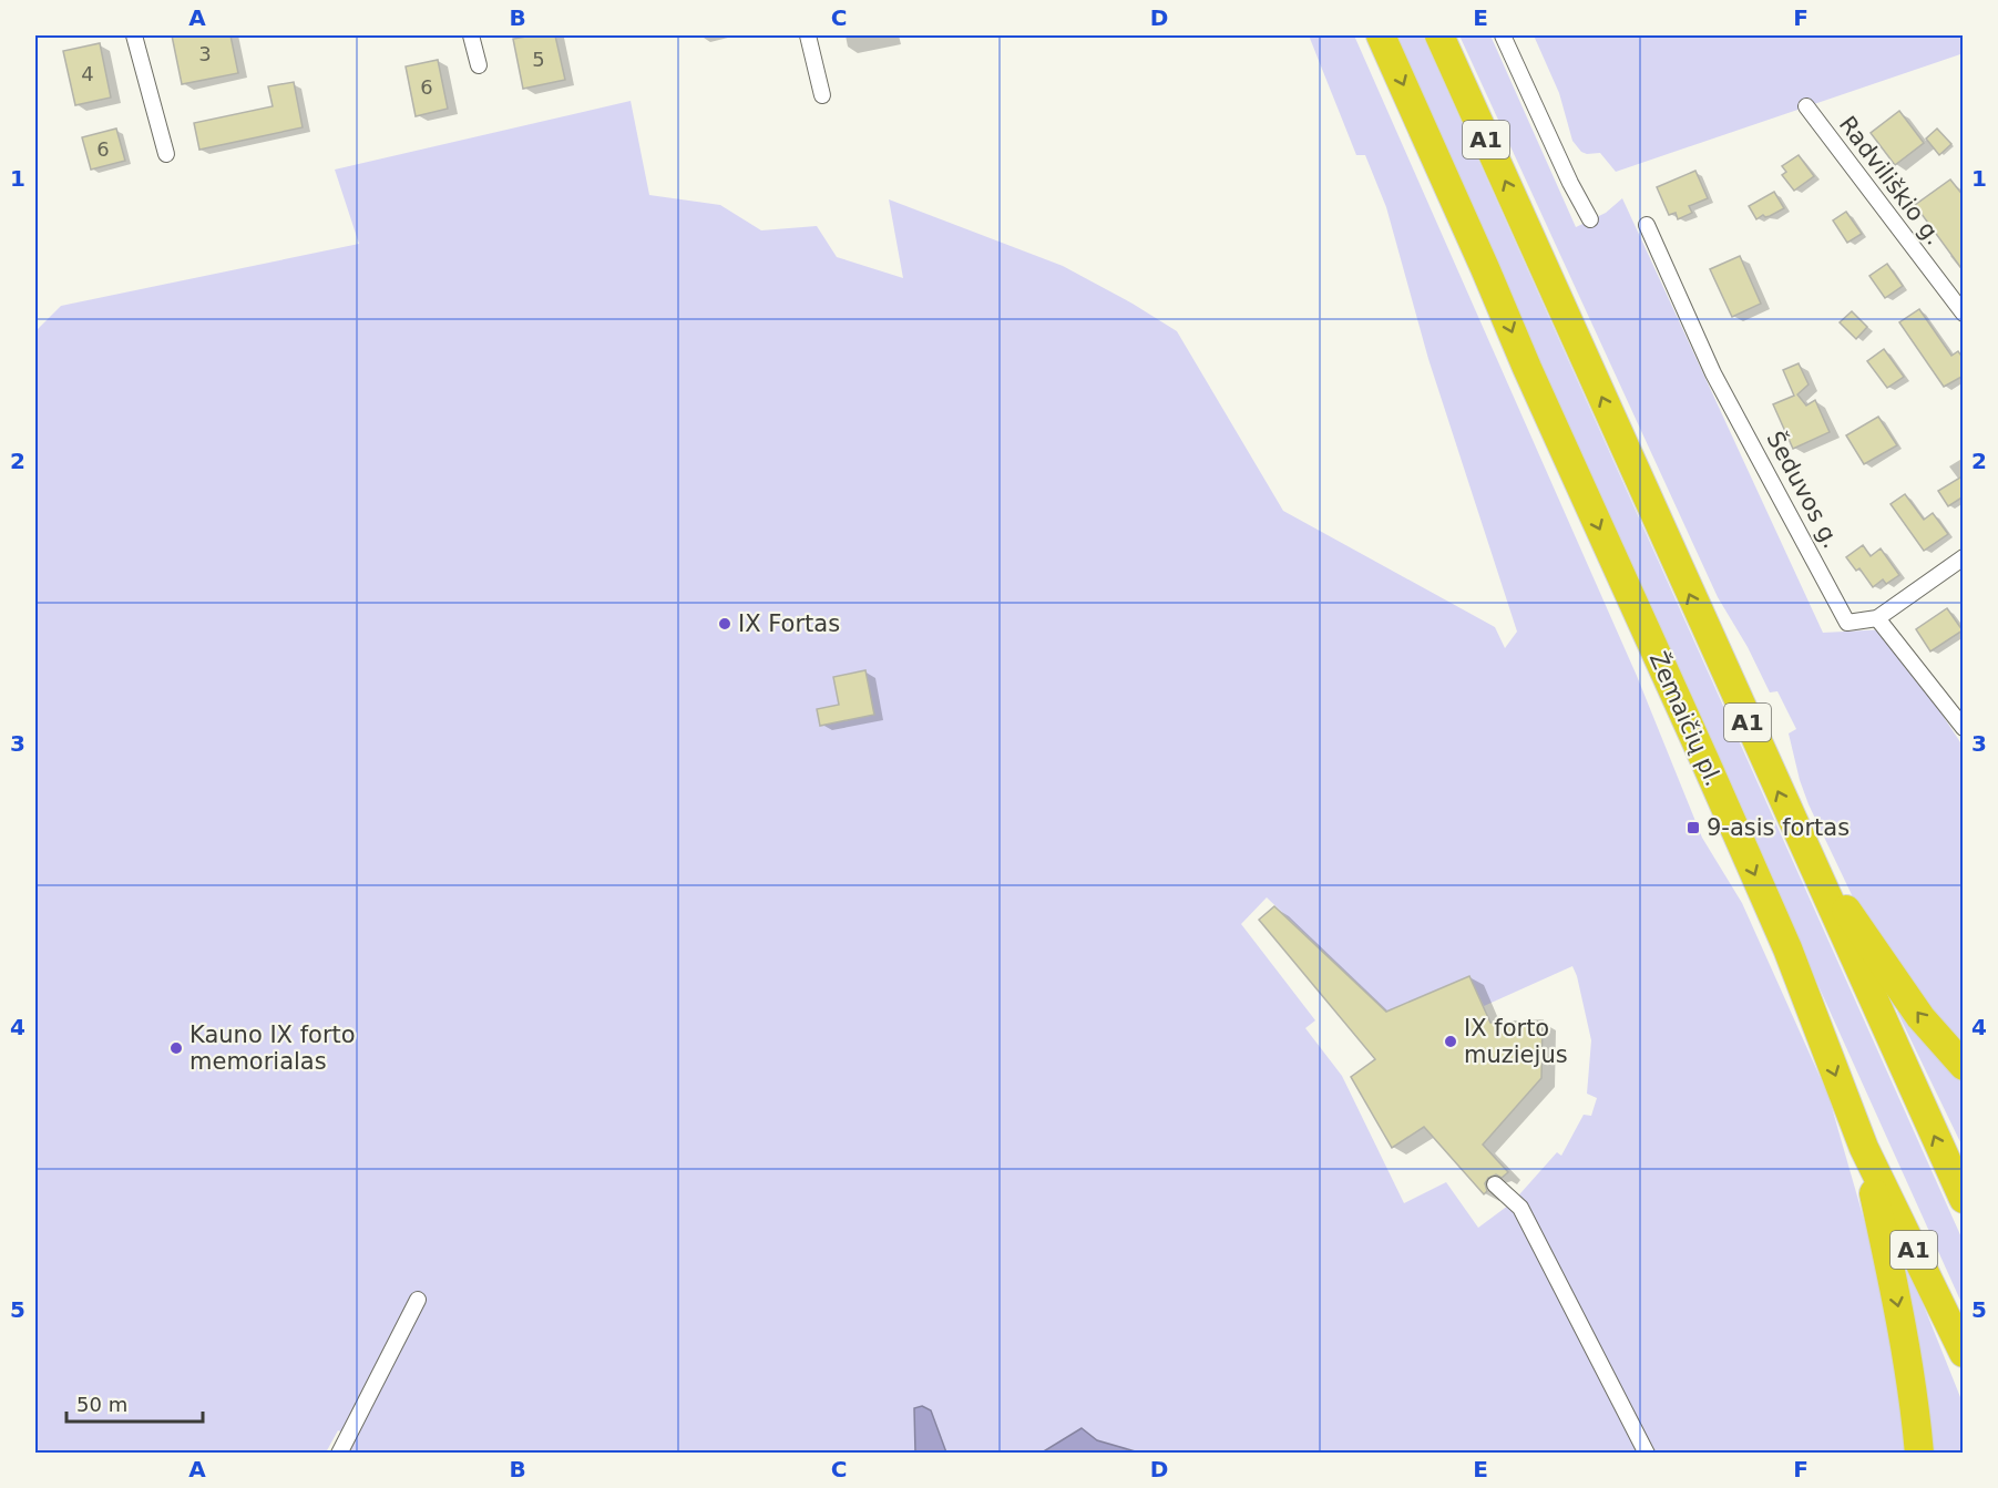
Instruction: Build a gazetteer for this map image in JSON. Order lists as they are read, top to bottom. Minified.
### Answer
{"streets":{"highway":["A1","Žemaičių pl."],"street":["Radviliškio g.","Šeduvos g."]},"places":{"other":["IX Fortas","IX forto muziejus","Kauno IX forto memorialas"],"transit":["9-asis fortas"]},"house_numbers":["3","5","4","6","6"],"scale_bar":"50 m","grid":{"columns":["A","B","C","D","E","F"],"rows":["1","2","3","4","5"]}}
